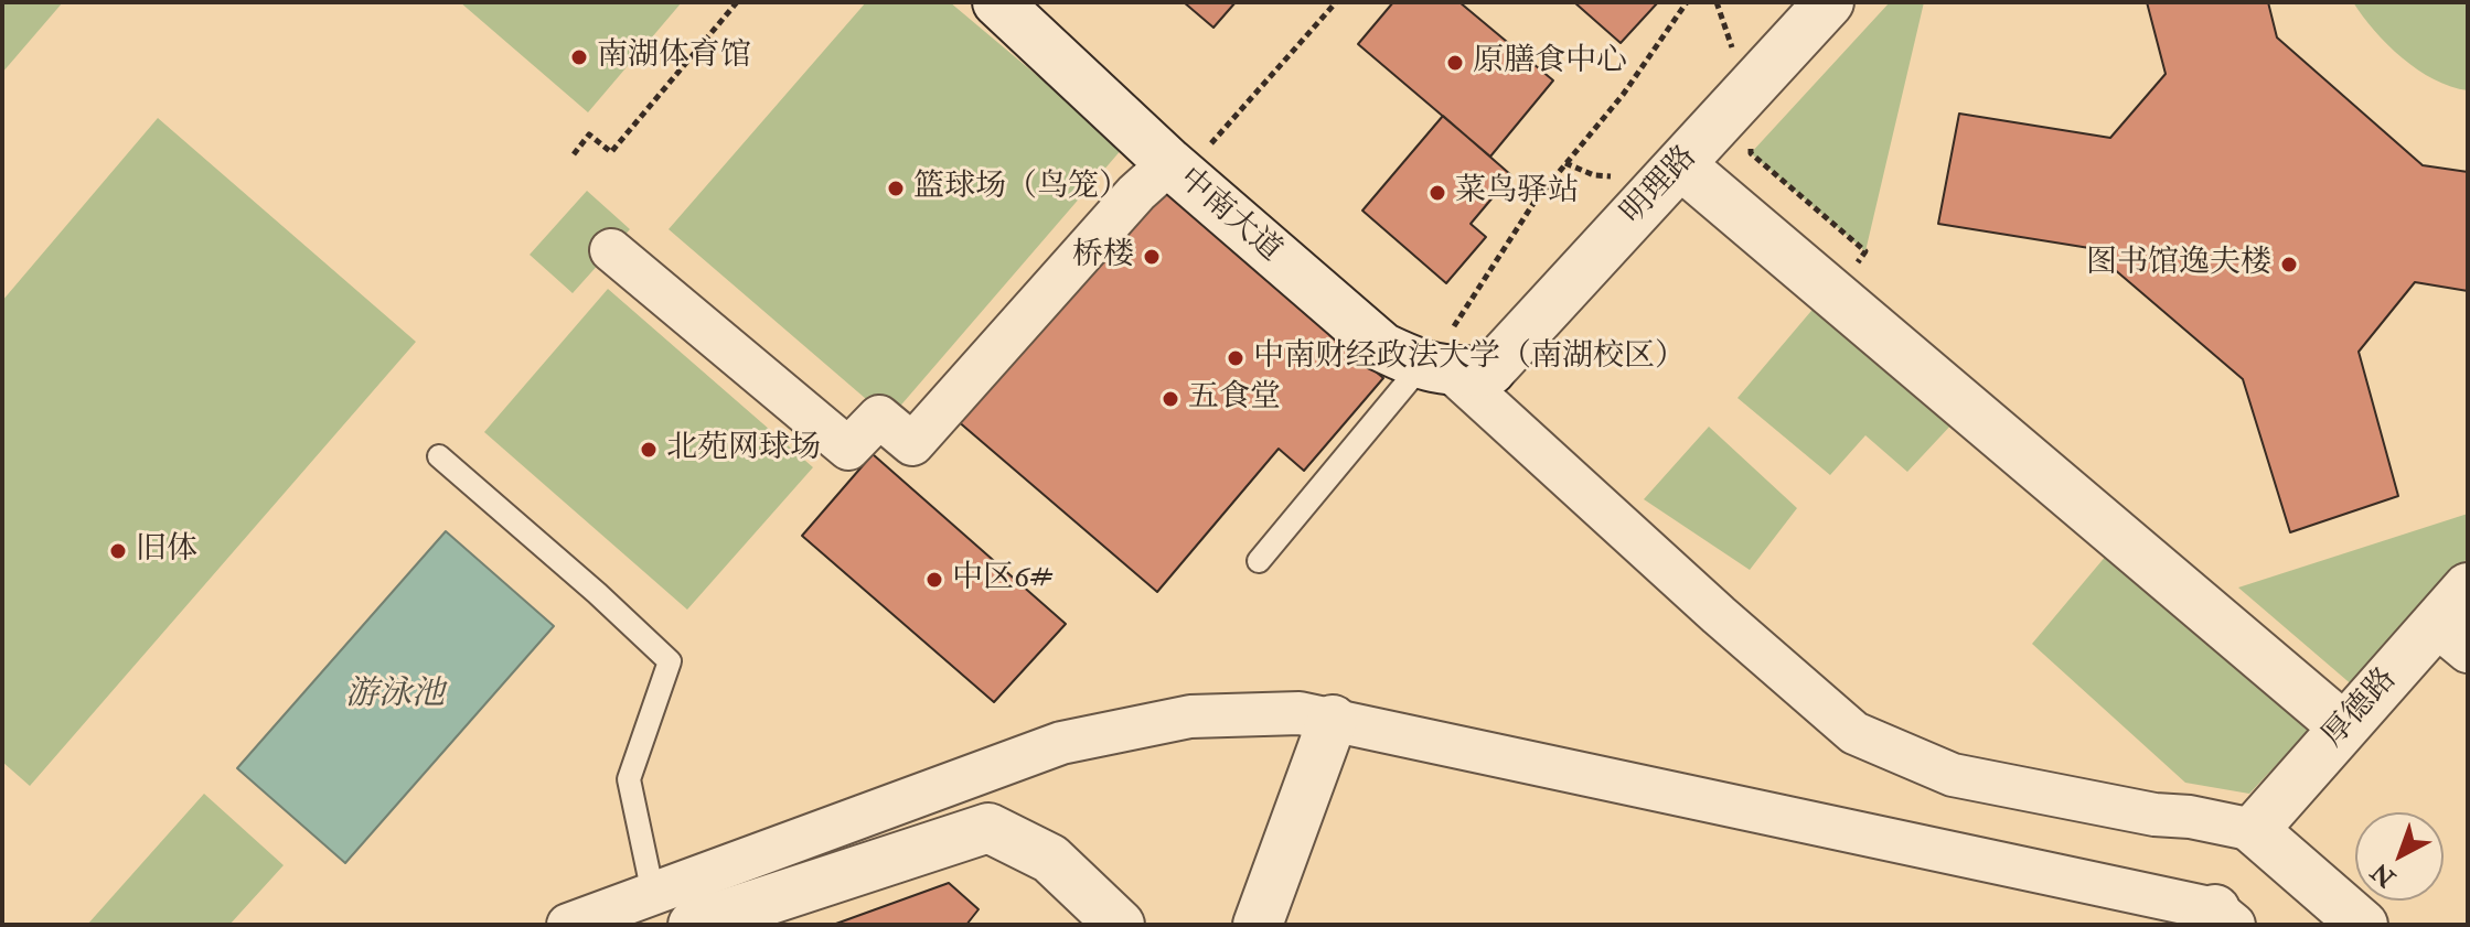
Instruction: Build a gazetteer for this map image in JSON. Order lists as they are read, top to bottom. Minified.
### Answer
{"streets":{"street":["明理路","中南大道","厚德路"]},"crossings":[["明理路","中南大道"]],"water":["游泳池"],"places":["南湖体育馆","原膳食中心","篮球场（鸟笼）","菜鸟驿站","桥楼","图书馆逸夫楼","中南财经政法大学（南湖校区）","五食堂","北苑网球场","旧体","中区6#"],"north":"bottom left"}
